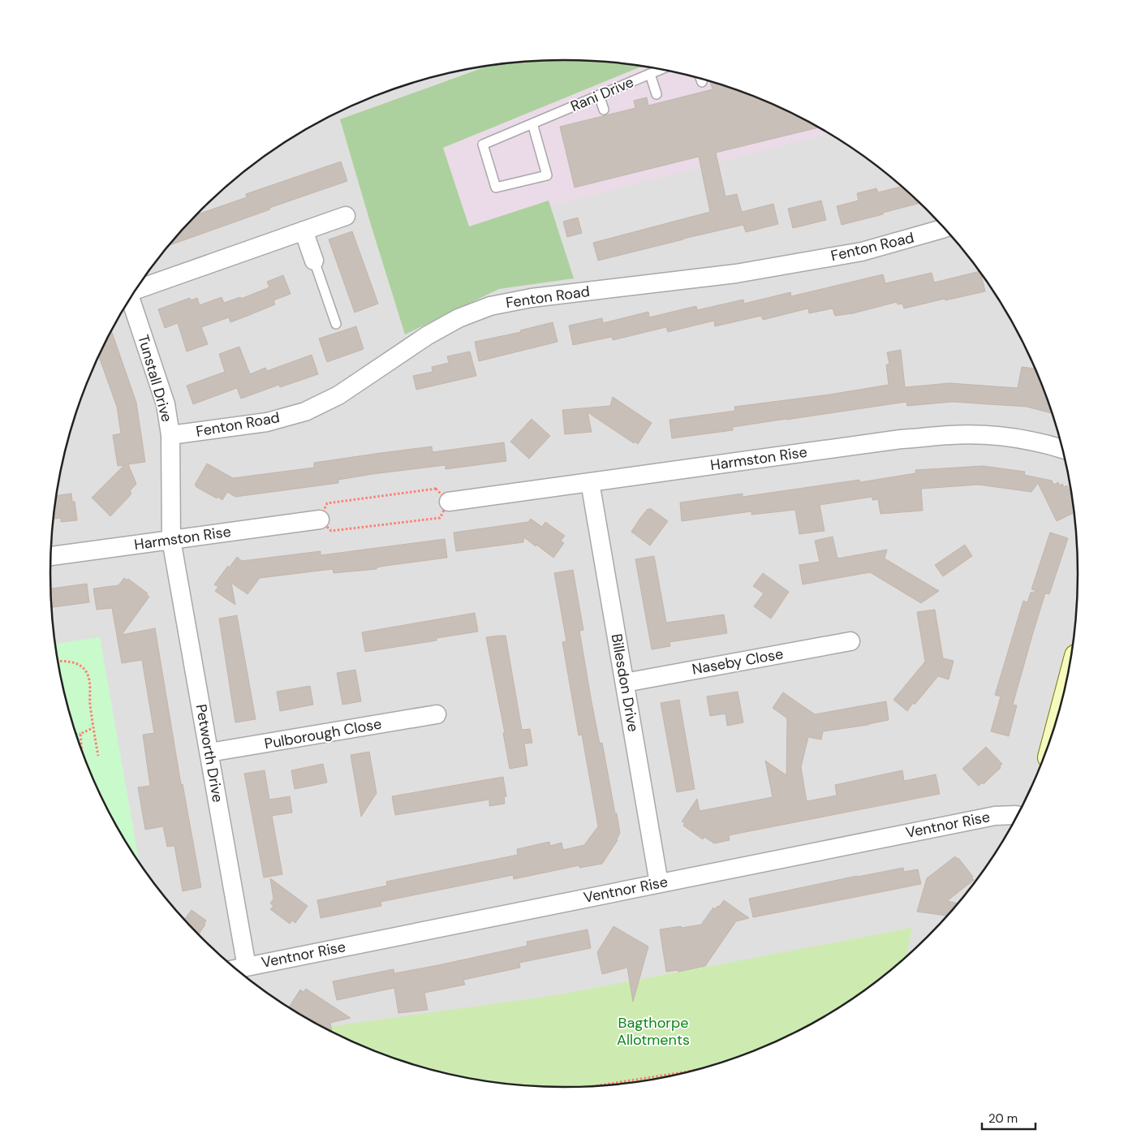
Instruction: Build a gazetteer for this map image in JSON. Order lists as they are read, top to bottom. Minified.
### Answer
{"streets":{"street":["Fenton Road","Tunstall Drive","Harmston Rise","Naseby Close","Billesdon Drive","Pulborough Close","Petworth Drive","Ventnor Rise"],"lane":["Rani Drive"]},"crossings":[["Fenton Road","Tunstall Drive"],["Tunstall Drive","Harmston Rise"],["Tunstall Drive","Petworth Drive"],["Harmston Rise","Billesdon Drive"],["Harmston Rise","Petworth Drive"],["Naseby Close","Billesdon Drive"],["Billesdon Drive","Ventnor Rise"],["Pulborough Close","Petworth Drive"],["Petworth Drive","Ventnor Rise"]],"parks":["Bagthorpe Allotments"],"scale_bar":"20 m"}
